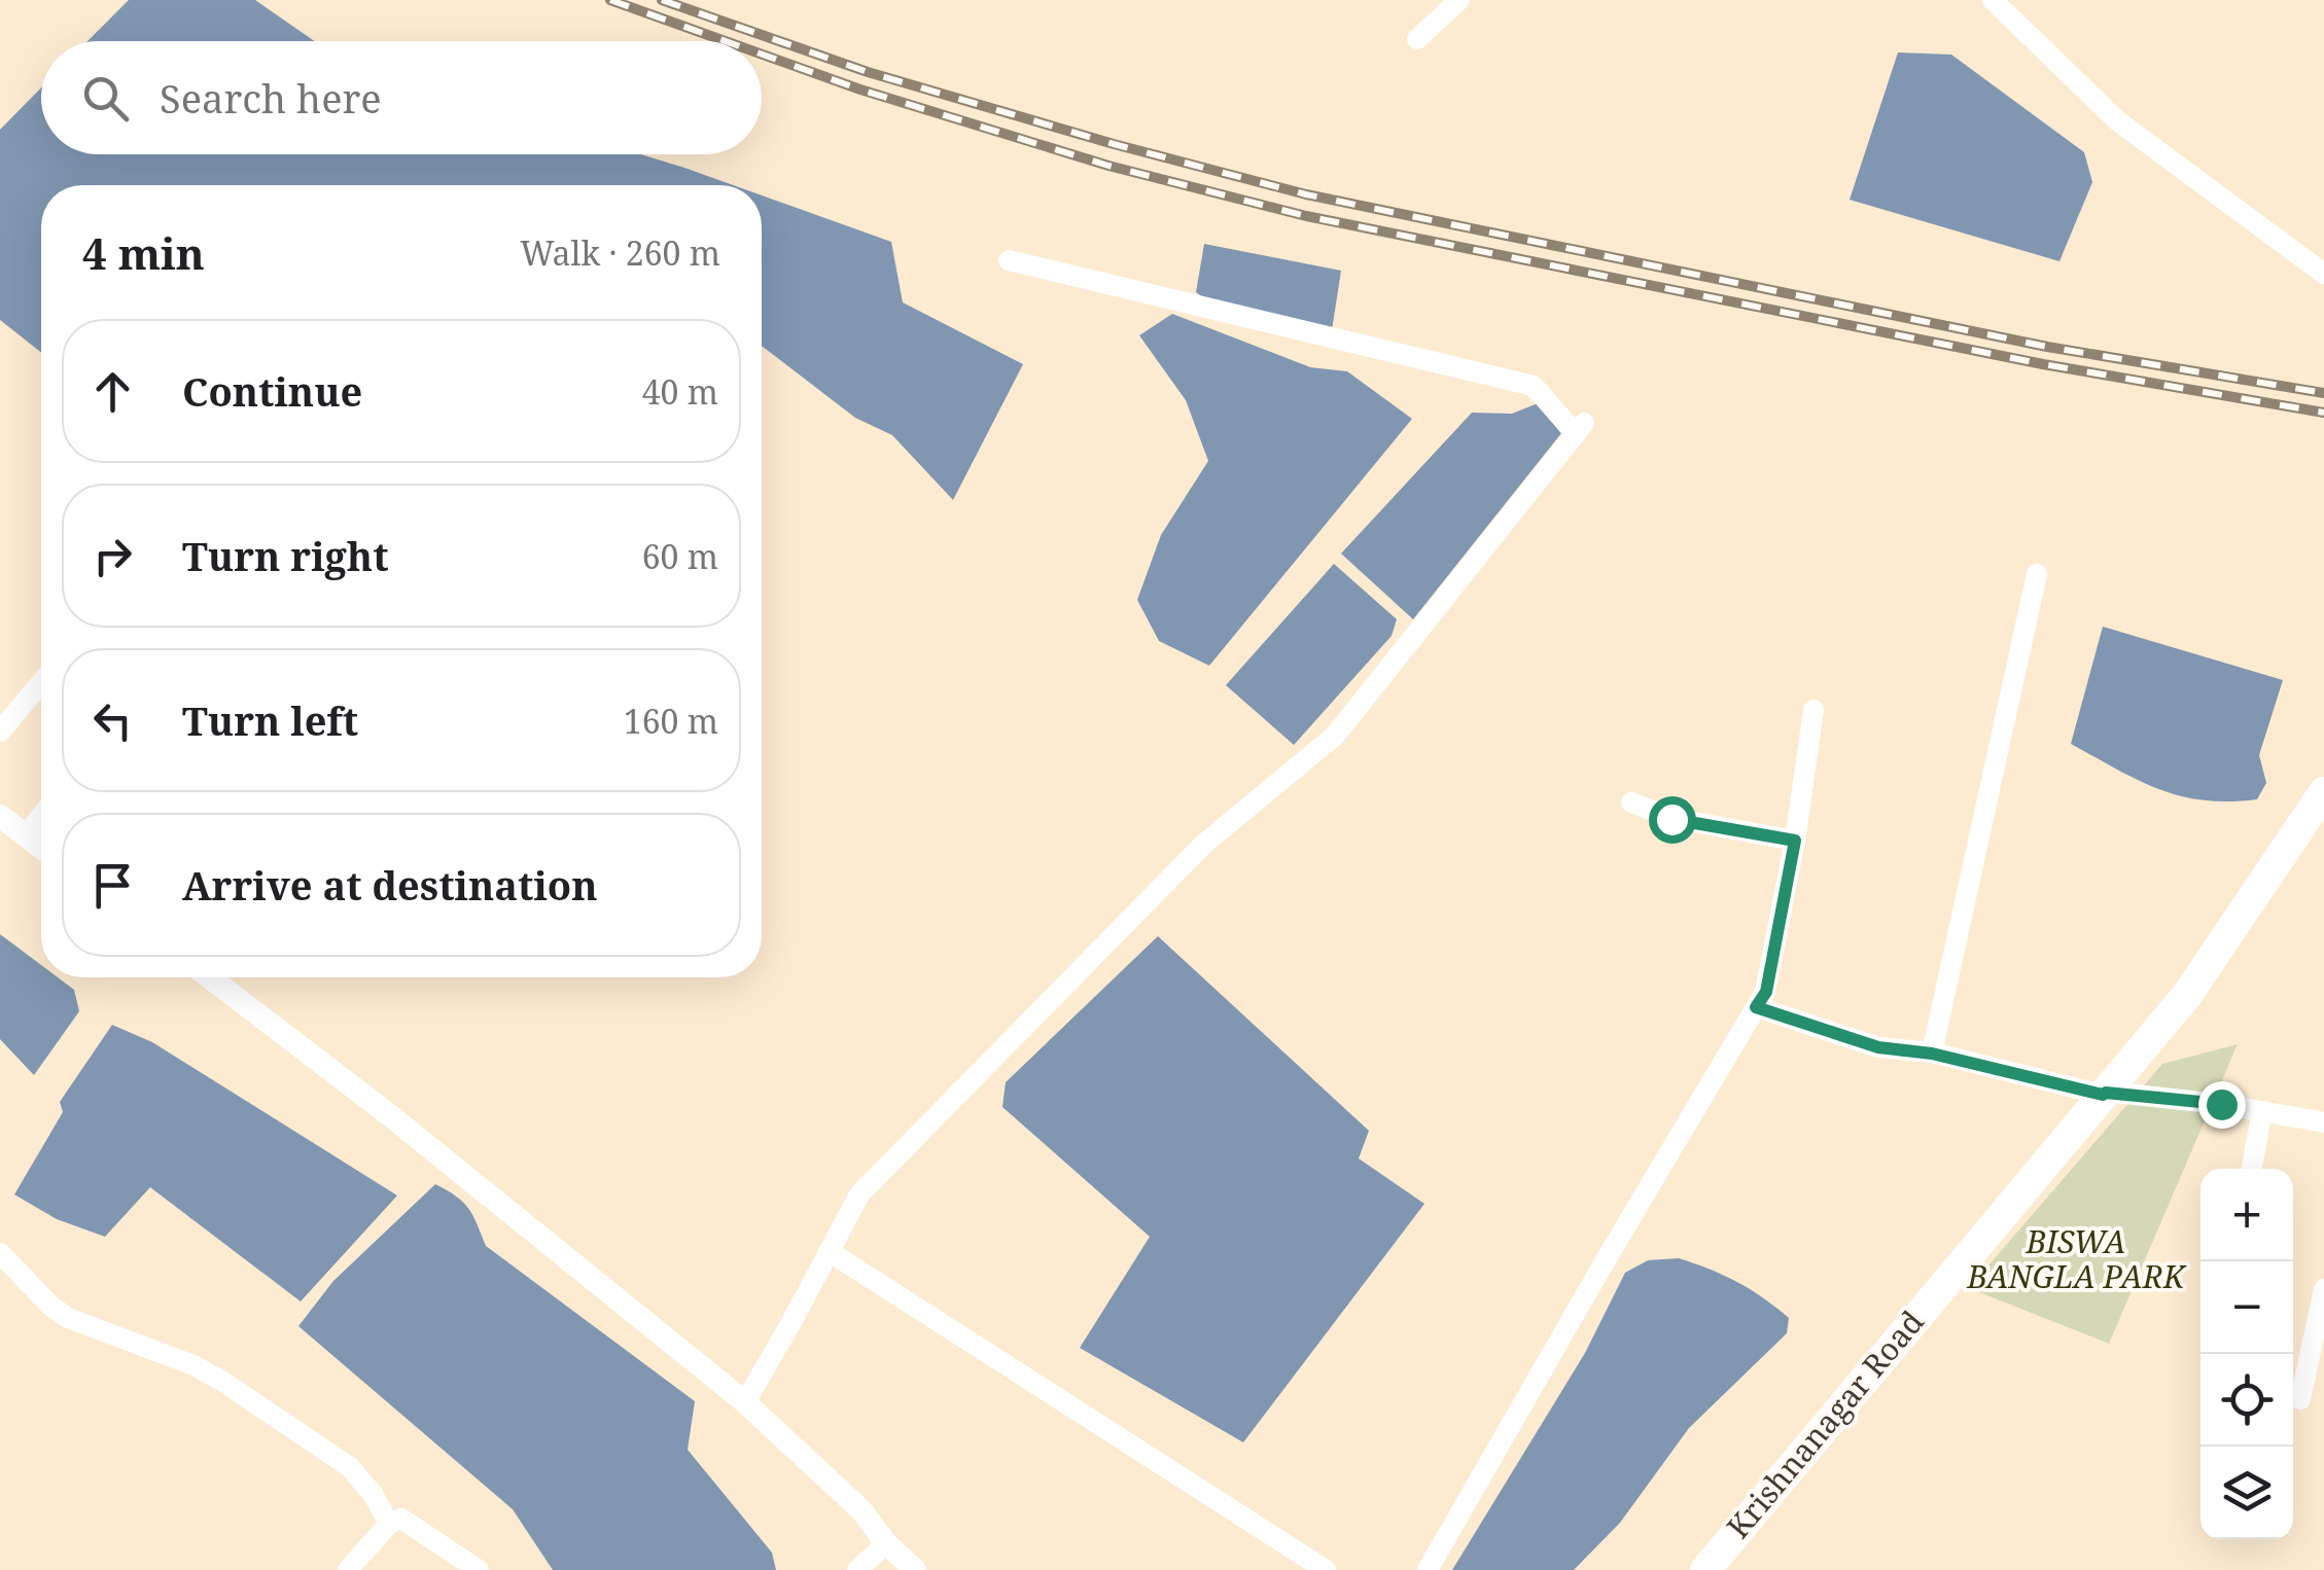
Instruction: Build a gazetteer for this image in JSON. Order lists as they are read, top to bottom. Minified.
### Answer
{"streets":{"main road":["Krishnanagar Road"]},"parks":["BISWA BANGLA PARK"],"page":{"search":"Search here","heading":["4 min","Walk · 260 m"],"list":[["Continue","40 m"],["Turn right","60 m"],["Turn left","160 m"],"Arrive at destination"],"map_buttons":["+","−"]}}
